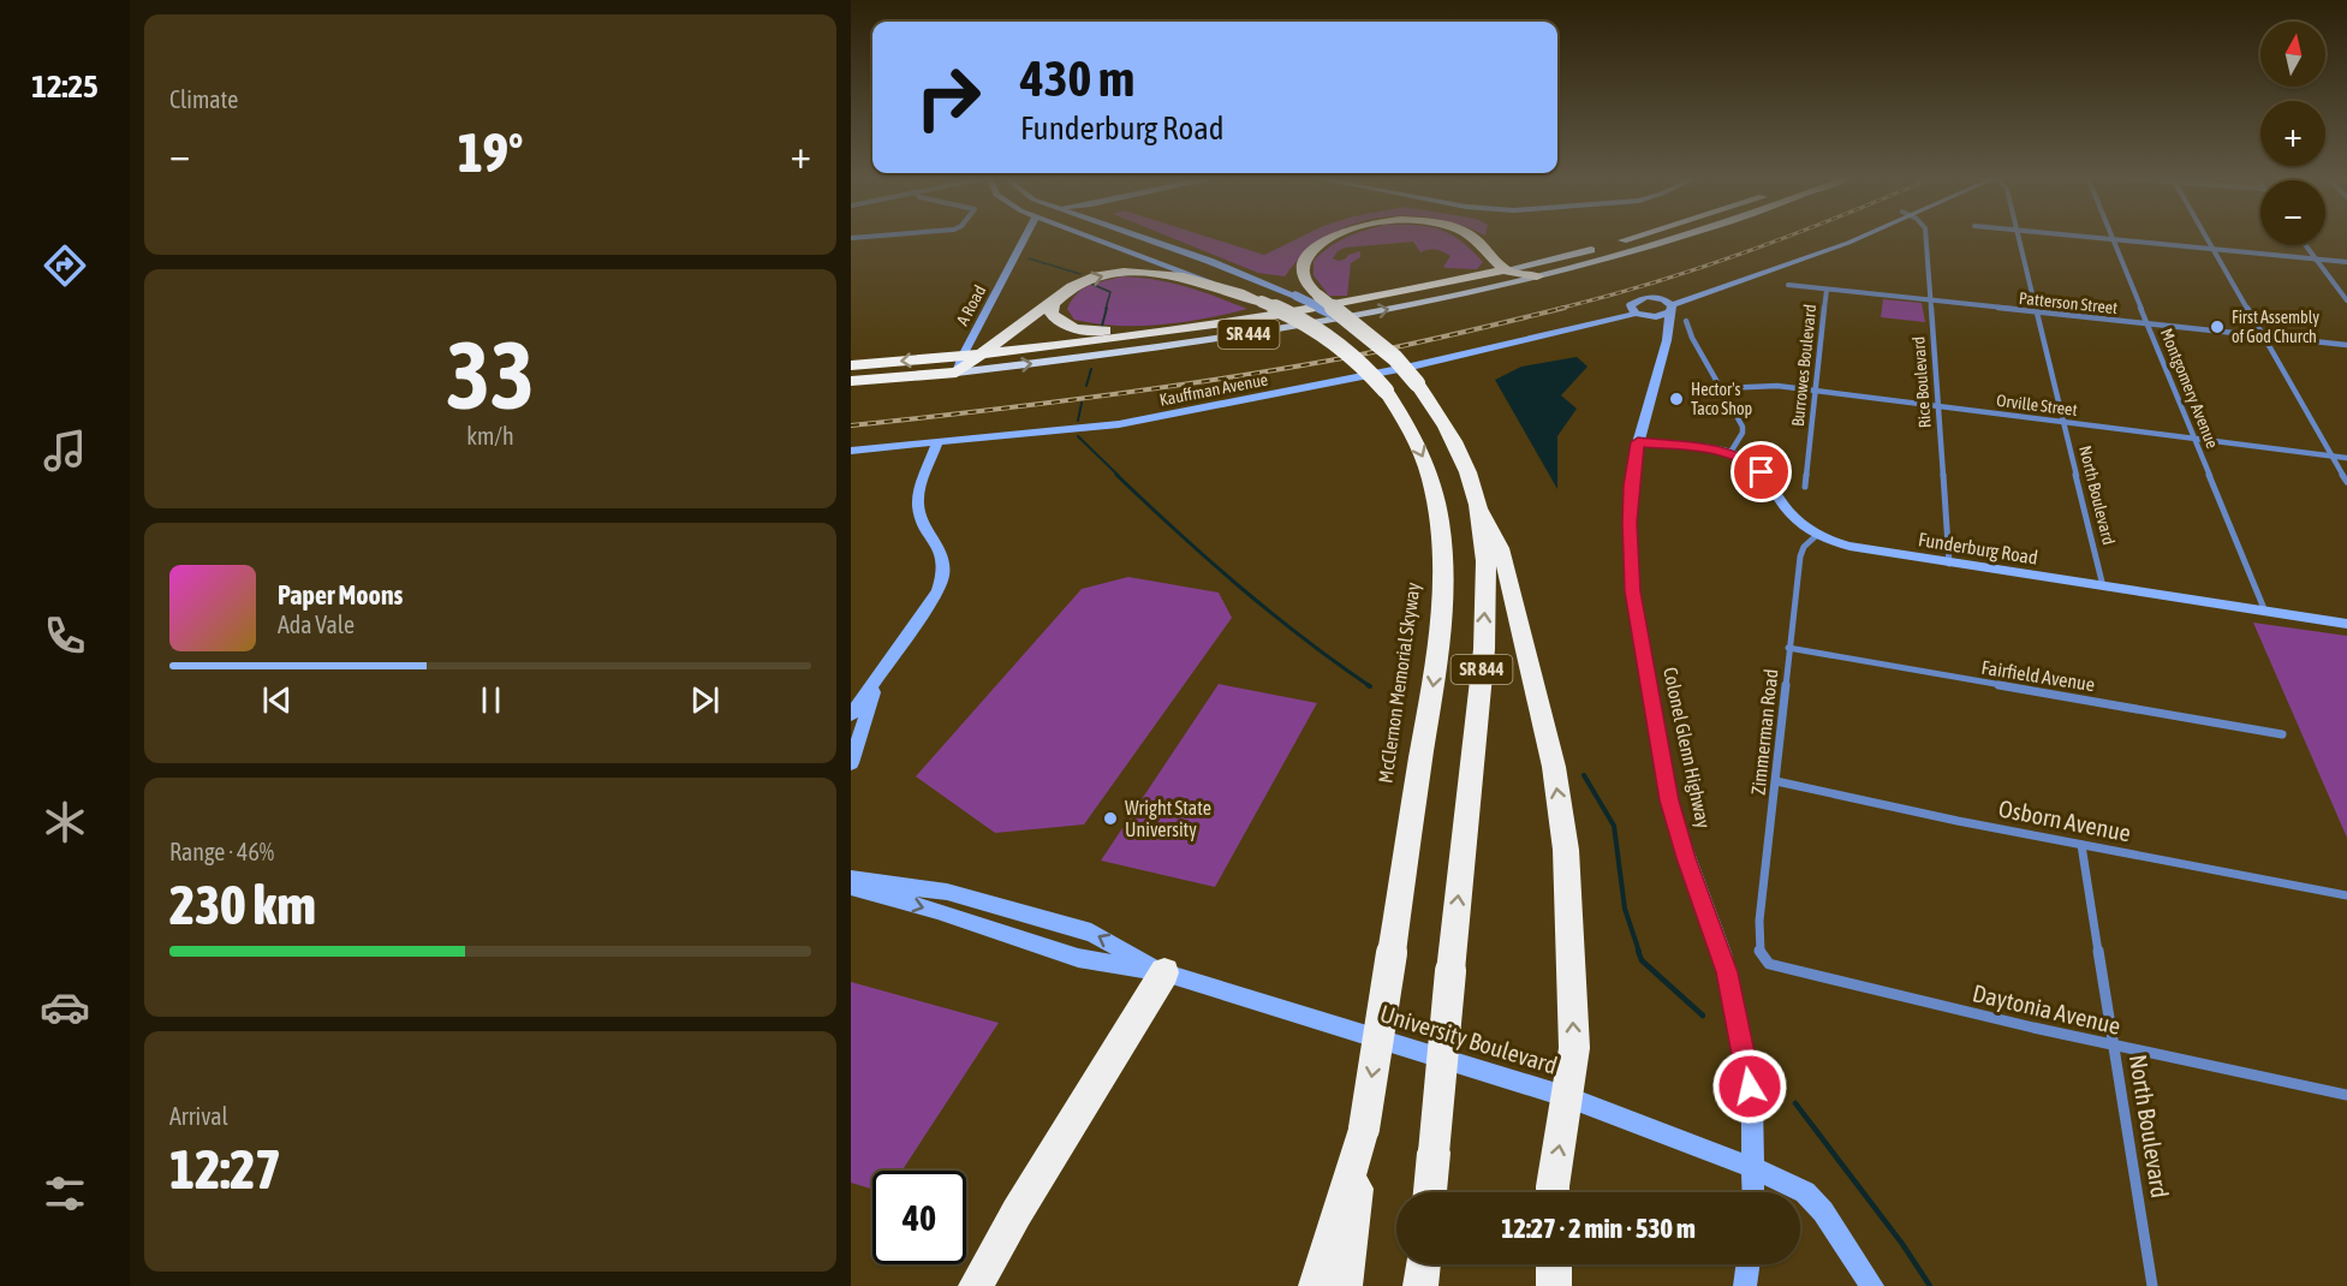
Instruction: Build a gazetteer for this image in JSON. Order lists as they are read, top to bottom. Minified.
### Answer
{"streets":{"highway":["SR 444","SR 844","McClernon Memorial Skyway"],"street":["Patterson Street","A Road","Burrowes Boulevard","Rice Boulevard","Montgomery Avenue","Kauffman Avenue","Orville Street","North Boulevard","Funderburg Road","Fairfield Avenue","Zimmerman Road","Colonel Glenn Highway","Osborn Avenue","Daytonia Avenue","University Boulevard"]},"crossings":[["Patterson Street","Burrowes Boulevard"],["Patterson Street","Rice Boulevard"],["Patterson Street","Montgomery Avenue"],["Patterson Street","North Boulevard"],["A Road","SR 444"],["Burrowes Boulevard","Orville Street"],["Rice Boulevard","Orville Street"],["Rice Boulevard","Funderburg Road"],["Montgomery Avenue","Orville Street"],["Montgomery Avenue","Funderburg Road"],["Kauffman Avenue","Colonel Glenn Highway"],["Orville Street","North Boulevard"],["North Boulevard","Funderburg Road"],["North Boulevard","Osborn Avenue"],["North Boulevard","Daytonia Avenue"],["Funderburg Road","Zimmerman Road"],["Funderburg Road","Colonel Glenn Highway"],["Fairfield Avenue","Zimmerman Road"],["Zimmerman Road","Osborn Avenue"],["Zimmerman Road","Daytonia Avenue"],["Colonel Glenn Highway","University Boulevard"]],"one_way":["McClernon Memorial Skyway"],"places":["First Assembly of God Church","Hector's Taco Shop","Wright State University"],"north":"top","page":{"tabs":"12:25","tile":["Climate",["33","km/h"],["Range · 46%","230 km"],["Arrival","12:27"]],"map_buttons":["+","−"],"turn":["430 m","Funderburg Road"],"heat":["−","19°","+"],"song":["Paper Moons","Ada Vale"],"limit":"40","trip":"12:27 · 2 min · 530 m"}}
